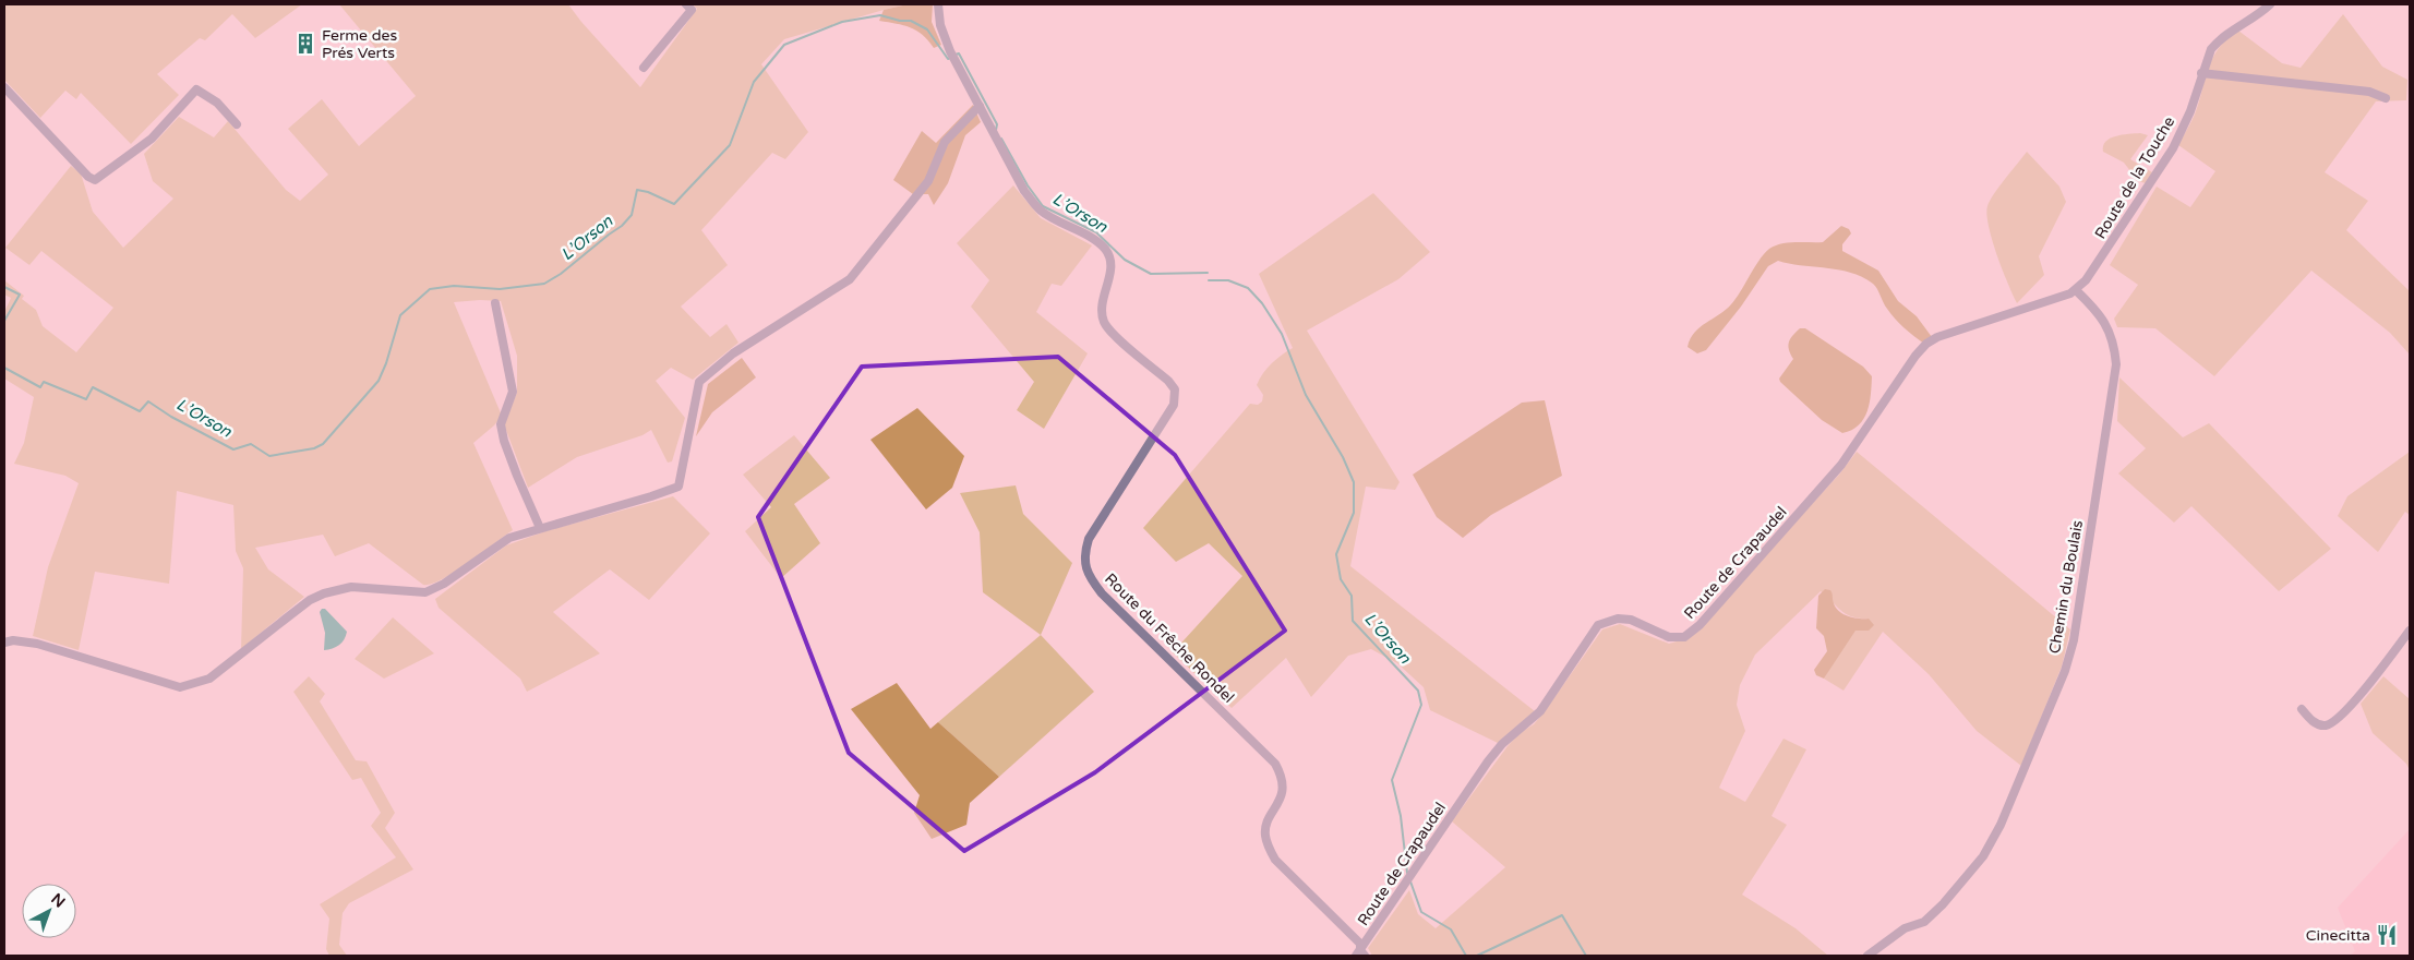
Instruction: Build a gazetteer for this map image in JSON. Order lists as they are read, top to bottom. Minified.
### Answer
{"streets":{"street":["Route de la Touche","Route de Crapaudel","Chemin du Boulais","Route du Frêche Rondel"]},"crossings":[["Route de la Touche","Route de Crapaudel"],["Route de la Touche","Chemin du Boulais"],["Route de Crapaudel","Chemin du Boulais"],["Route de Crapaudel","Route du Frêche Rondel"]],"water":["L’Orson"],"places":{"building":["Ferme des Prés Verts"],"restaurant":["Cinecitta"]},"north":"top right"}
